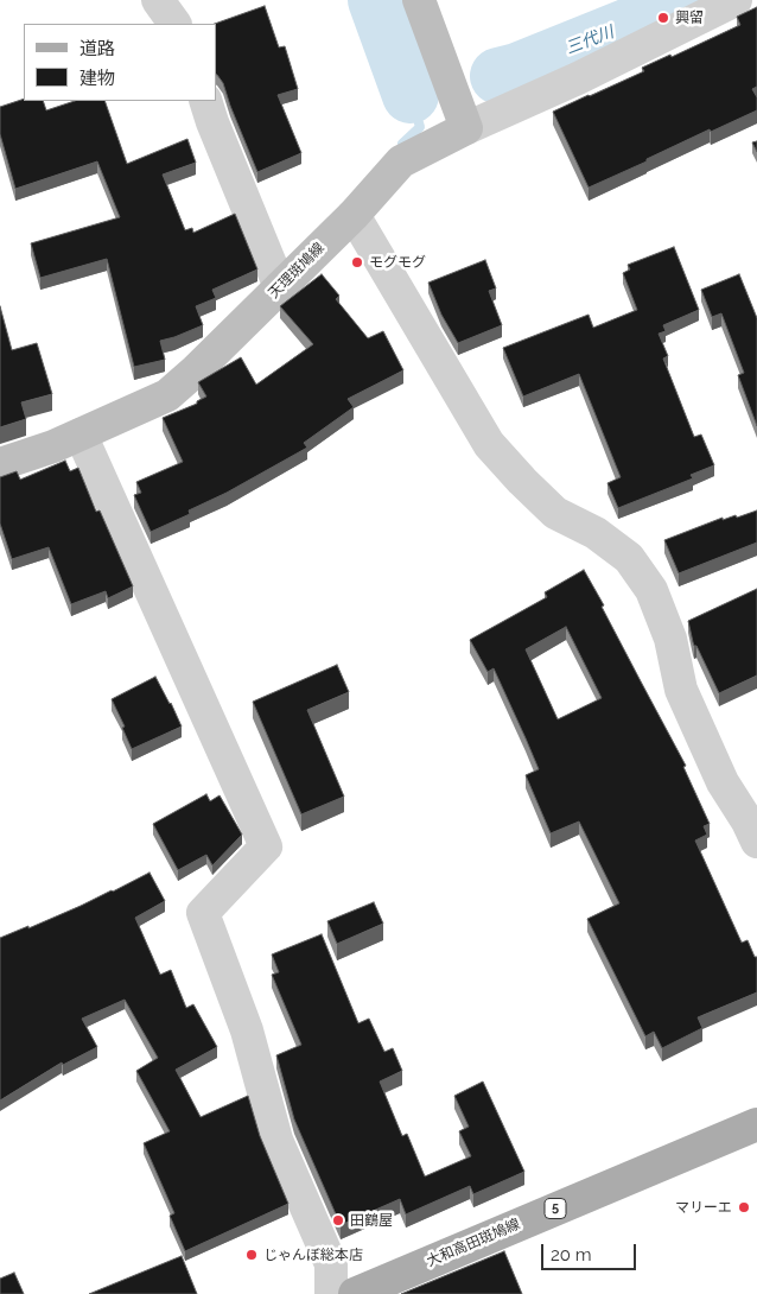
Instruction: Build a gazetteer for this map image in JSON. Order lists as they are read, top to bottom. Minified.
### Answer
{"streets":{"main road":["天理斑鳩線","5","大和高田斑鳩線"]},"water":["三代川"],"places":["興留","モグモグ","マリーエ","田鶴屋","じゃんぼ総本店"],"legend":["道路","建物"],"scale_bar":"20 m"}
